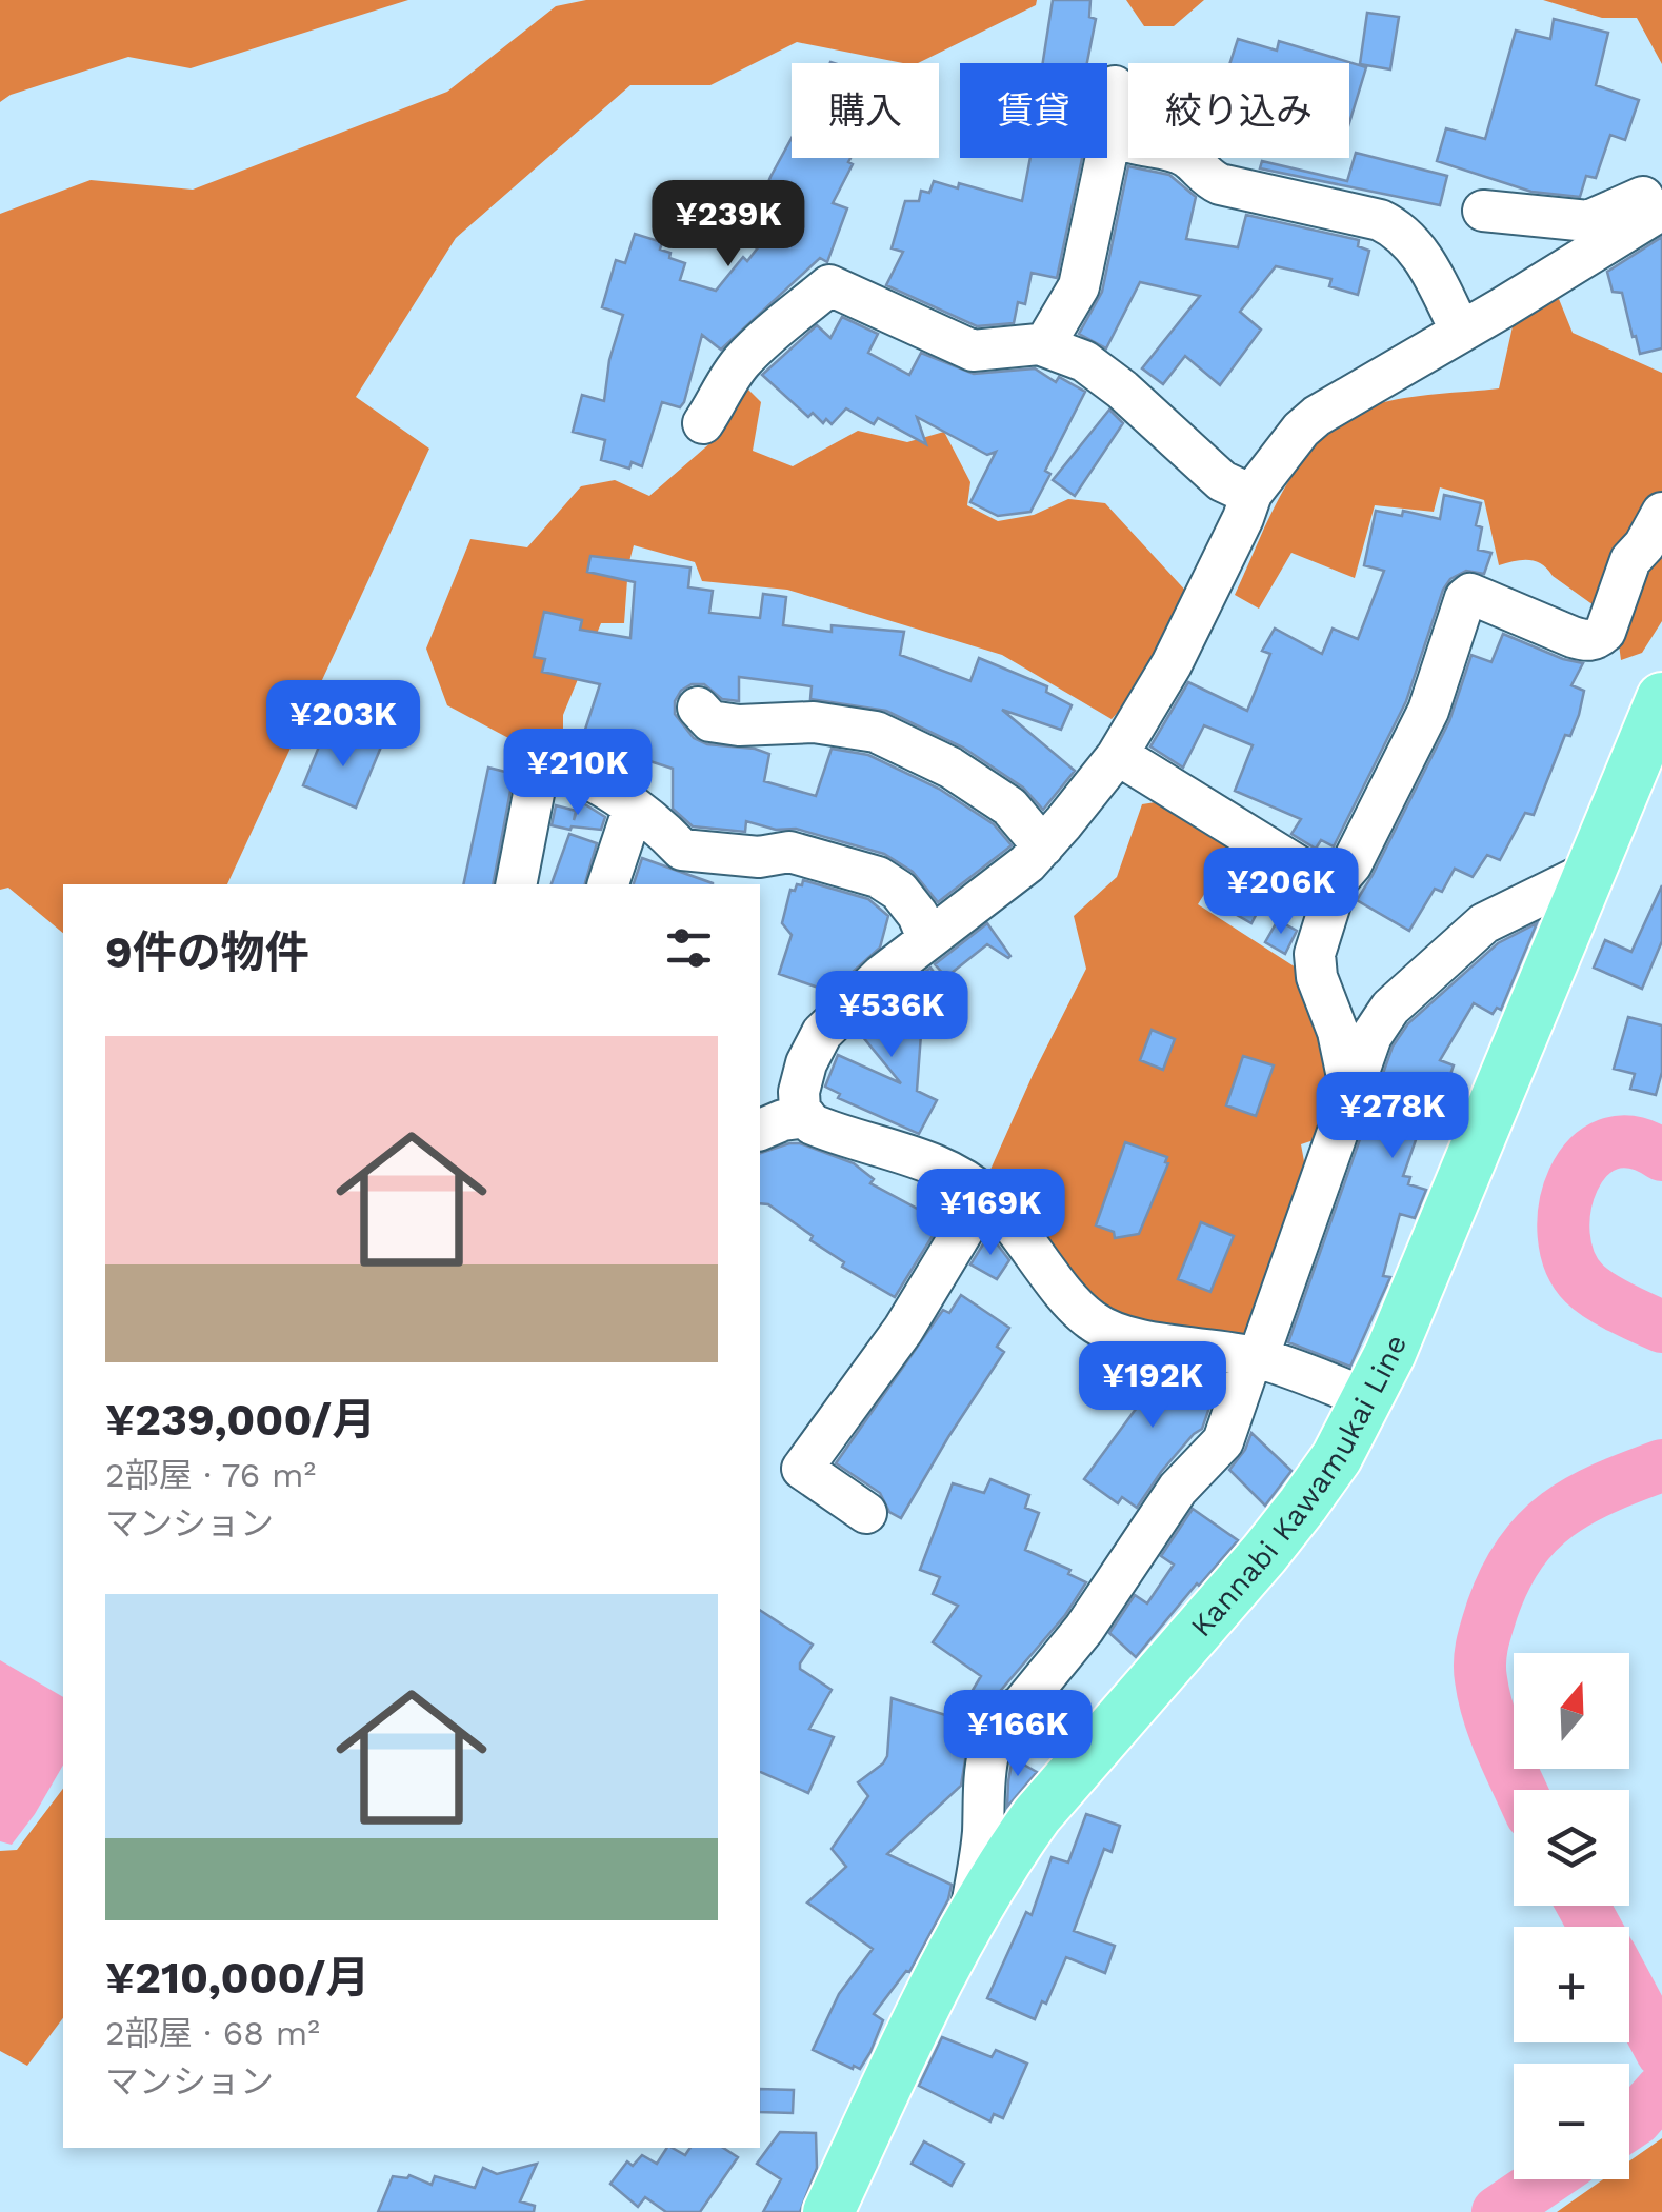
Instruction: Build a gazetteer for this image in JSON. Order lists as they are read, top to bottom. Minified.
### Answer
{"streets":{"main road":["Kannabi Kawamukai Line"]},"north":"top","page":{"chip":["購入","賃貸","絞り込み"],"price":["¥239K","¥203K","¥210K","¥206K","¥536K","¥278K","¥169K","¥192K","¥166K"],"heading":"9件の物件","list":[{"name":"¥239,000/月","note":"2部屋 · 76 m² · マンション"},{"name":"¥210,000/月","note":"2部屋 · 68 m² · マンション"}],"map_buttons":["+","−"]}}
